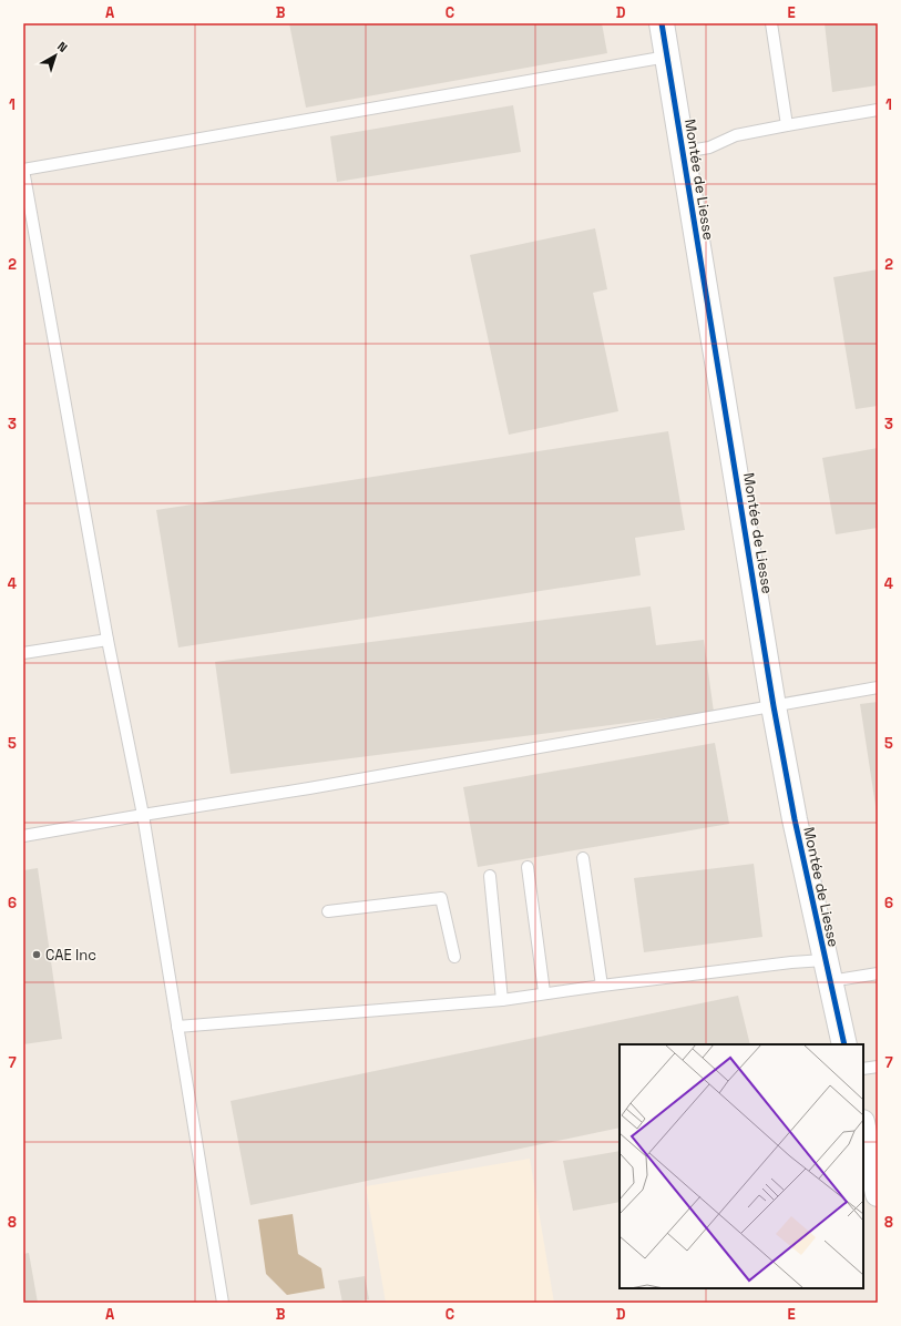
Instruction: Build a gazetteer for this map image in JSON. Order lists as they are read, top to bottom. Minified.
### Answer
{"streets":{"street":["Montée de Liesse"]},"places":["CAE Inc"],"north":"top right","grid":{"columns":["A","B","C","D","E"],"rows":["1","2","3","4","5","6","7","8"]}}
